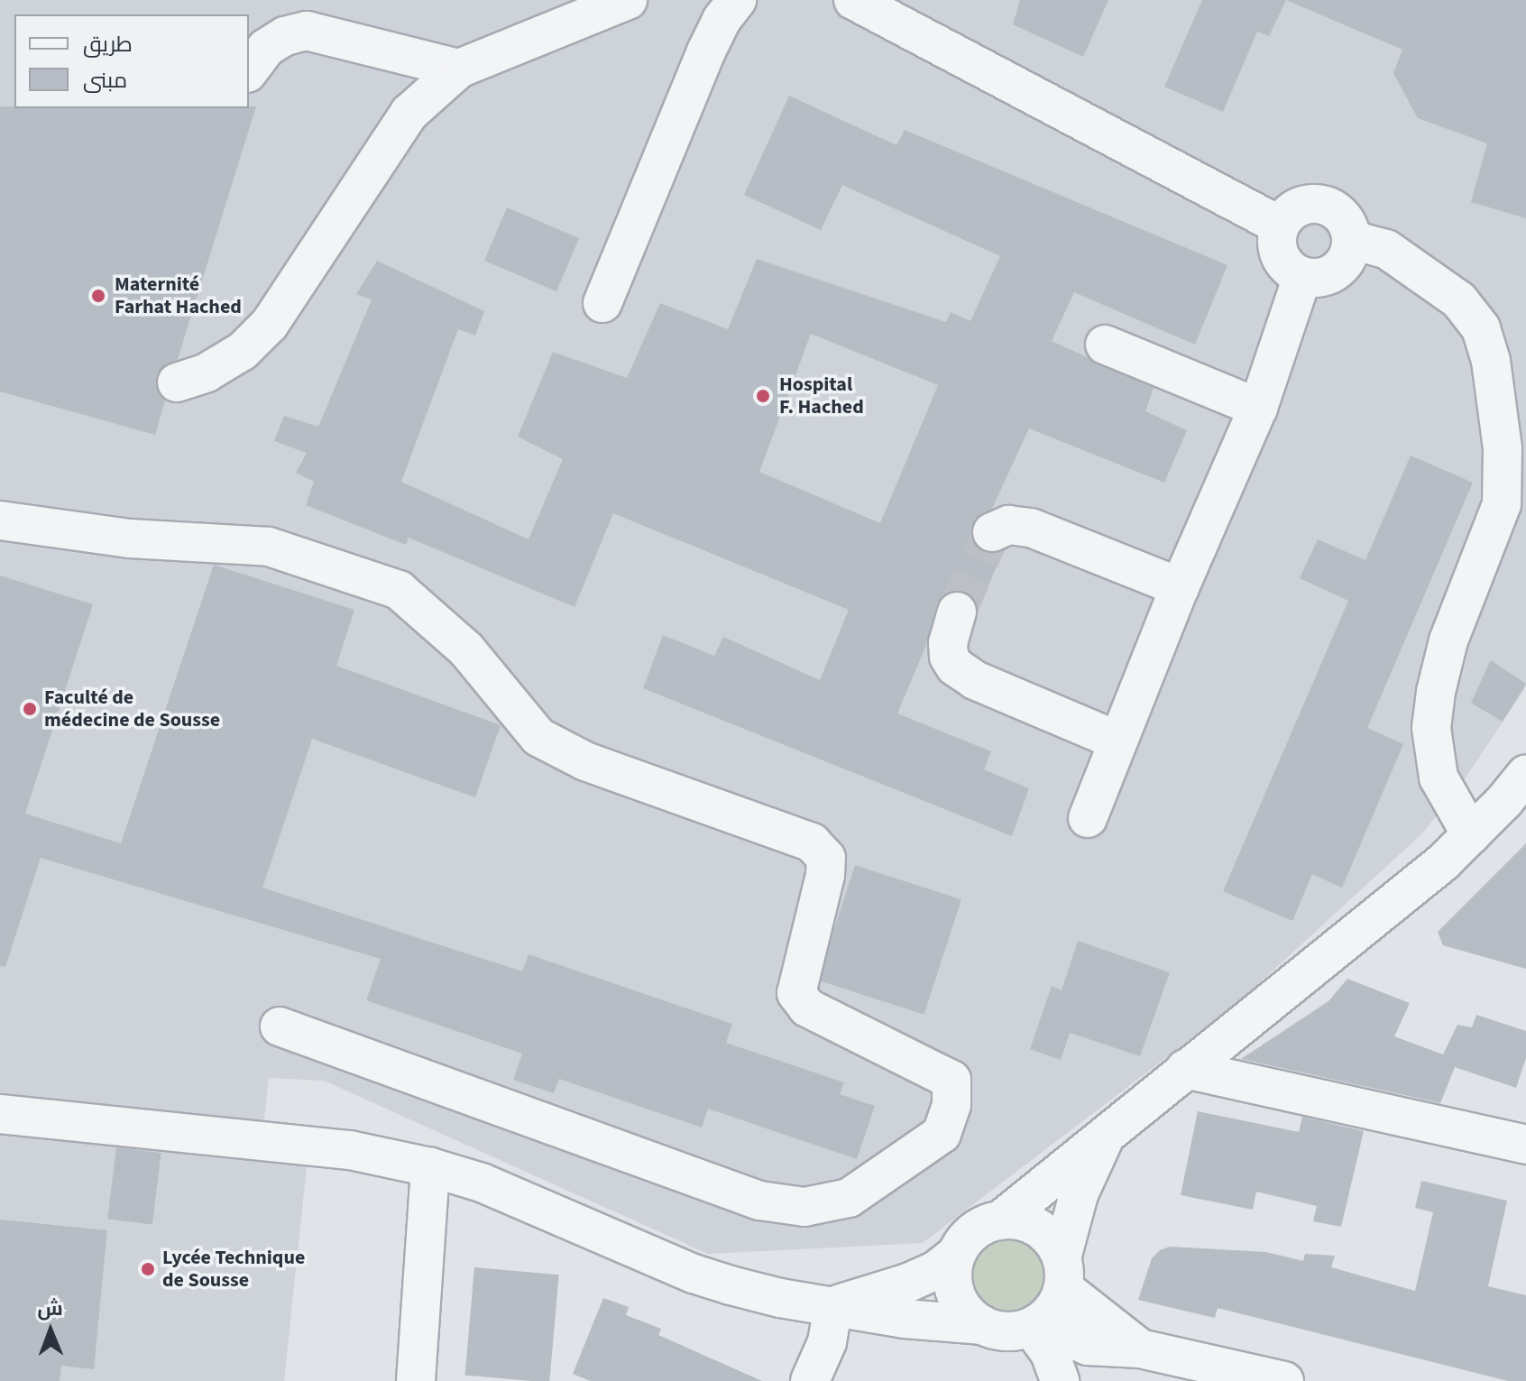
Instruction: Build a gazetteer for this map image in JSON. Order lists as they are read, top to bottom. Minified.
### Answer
{"places":["Maternité Farhat Hached","Hospital F. Hached","Faculté de médecine de Sousse","Lycée Technique de Sousse"],"legend":["طريق","مبنى"],"north":"top"}
